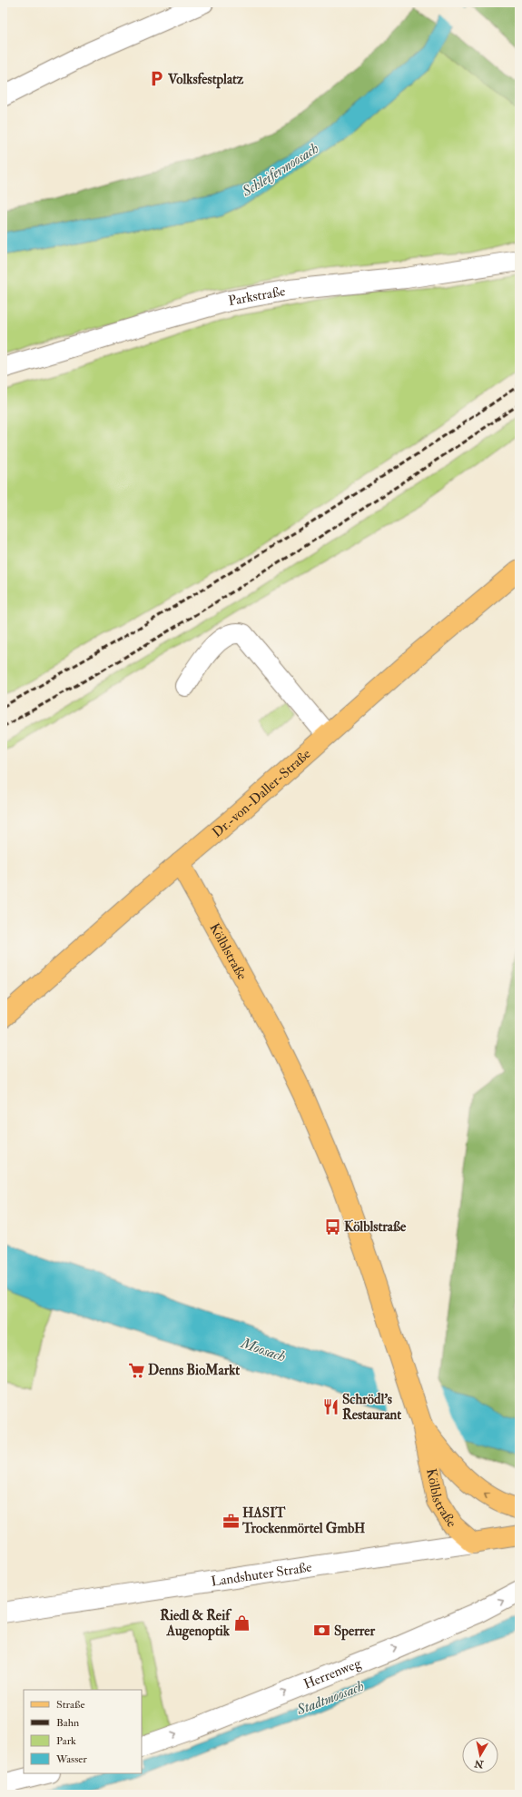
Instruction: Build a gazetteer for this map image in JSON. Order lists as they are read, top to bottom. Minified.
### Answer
{"streets":{"main road":["Dr.-von-Daller-Straße","Kölblstraße","Landshuter Straße"],"street":["Parkstraße","Herrenweg"]},"crossings":[["Dr.-von-Daller-Straße","Kölblstraße"],["Kölblstraße","Landshuter Straße"]],"one_way":["Herrenweg"],"water":["Schleifermoosach","Moosach","Stadtmoosach"],"places":{"parking":["Volksfestplatz"],"bus stop":["Kölblstraße"],"supermarket":["Denns BioMarkt"],"restaurant":["Schrödl's Restaurant"],"office":["HASIT Trockenmörtel GmbH"],"shop":["Riedl & Reif Augenoptik"],"bank":["Sperrer"]},"legend":["Straße","Bahn","Park","Wasser"],"north":"bottom"}
